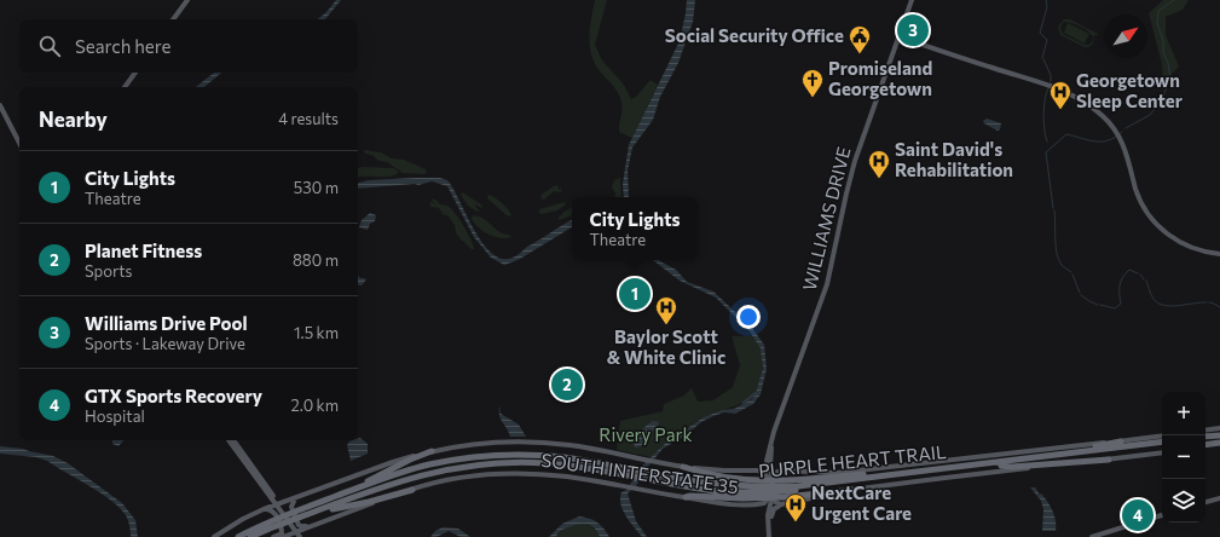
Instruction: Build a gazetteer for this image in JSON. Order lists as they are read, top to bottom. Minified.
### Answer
{"streets":{"highway":["PURPLE HEART TRAIL"],"main road":["WILLIAMS DRIVE","SOUTH INTERSTATE 35"]},"crossings":[["WILLIAMS DRIVE","SOUTH INTERSTATE 35"]],"parks":["Rivery Park"],"places":{"public building":["Social Security Office"],"church":["Promiseland Georgetown"],"hospital":["Georgetown Sleep Center","Saint David's Rehabilitation","Baylor Scott & White Clinic","NextCare Urgent Care"]},"north":"top right","page":{"pins":["3","1","2","4"],"search":"Search here","heading":["Nearby","4 results"],"list":[{"mark":"1","name":"City Lights","note":"Theatre","value":"530 m"},{"mark":"2","name":"Planet Fitness","note":"Sports","value":"880 m"},{"mark":"3","name":"Williams Drive Pool","note":"Sports · Lakeway Drive","value":"1.5 km"},{"mark":"4","name":"GTX Sports Recovery","note":"Hospital","value":"2.0 km"}],"popup":["City Lights","Theatre"],"map_buttons":["+","−"]}}
